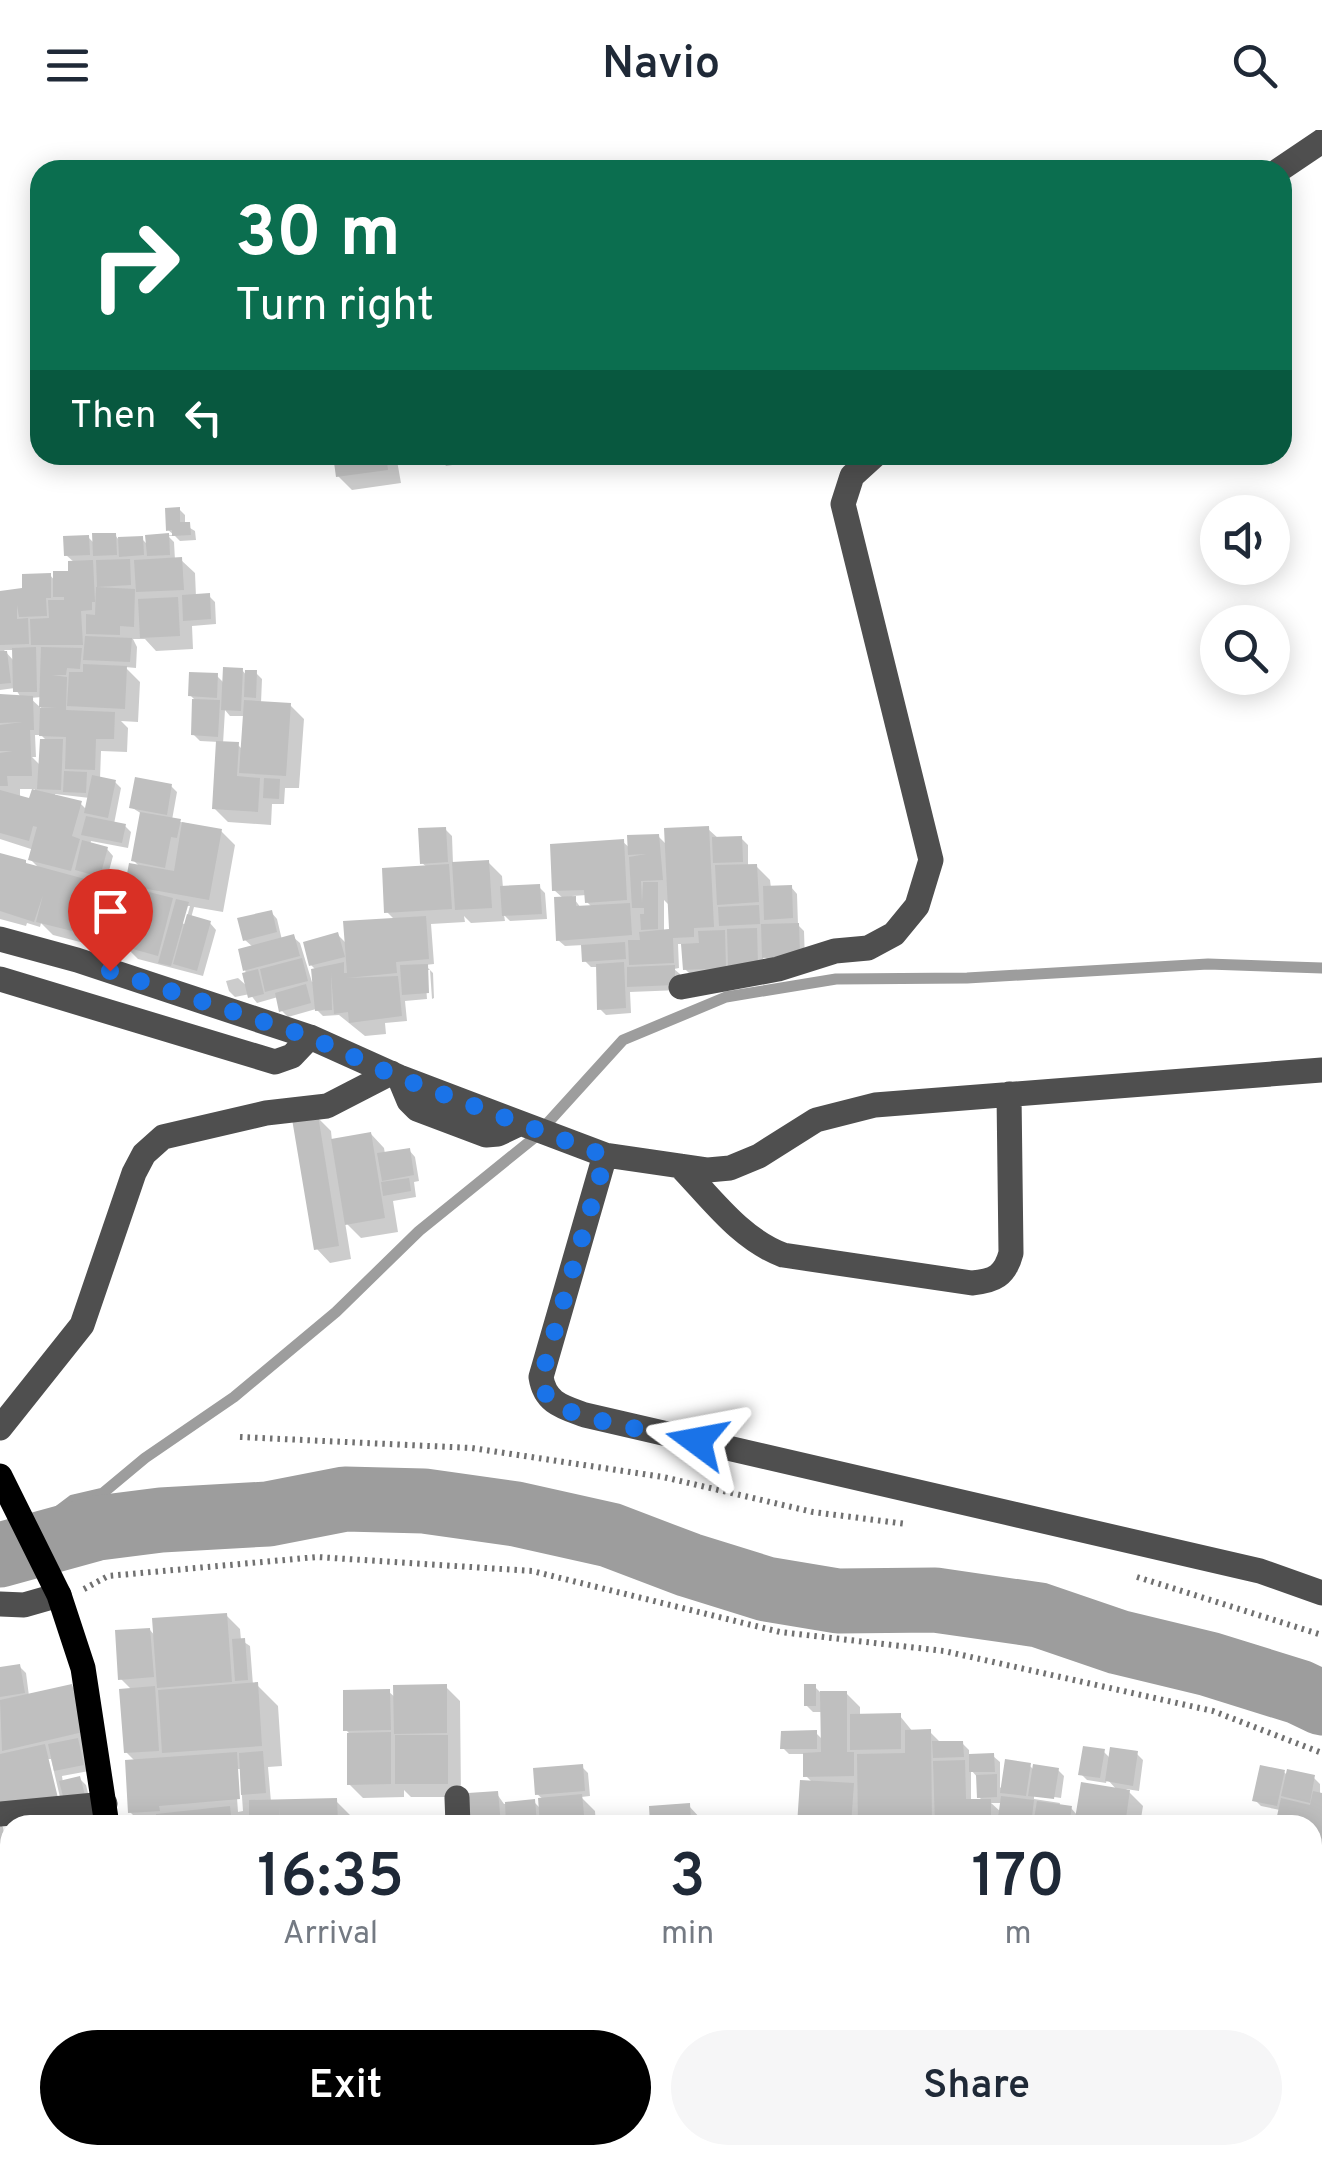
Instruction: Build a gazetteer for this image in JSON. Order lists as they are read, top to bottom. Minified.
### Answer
{"page":{"header":"Navio","turn":["30 m","Turn right"],"then":"Then","eta":["16:35","Arrival","3","min","170","m"],"buttons":["Exit","Share"]}}
